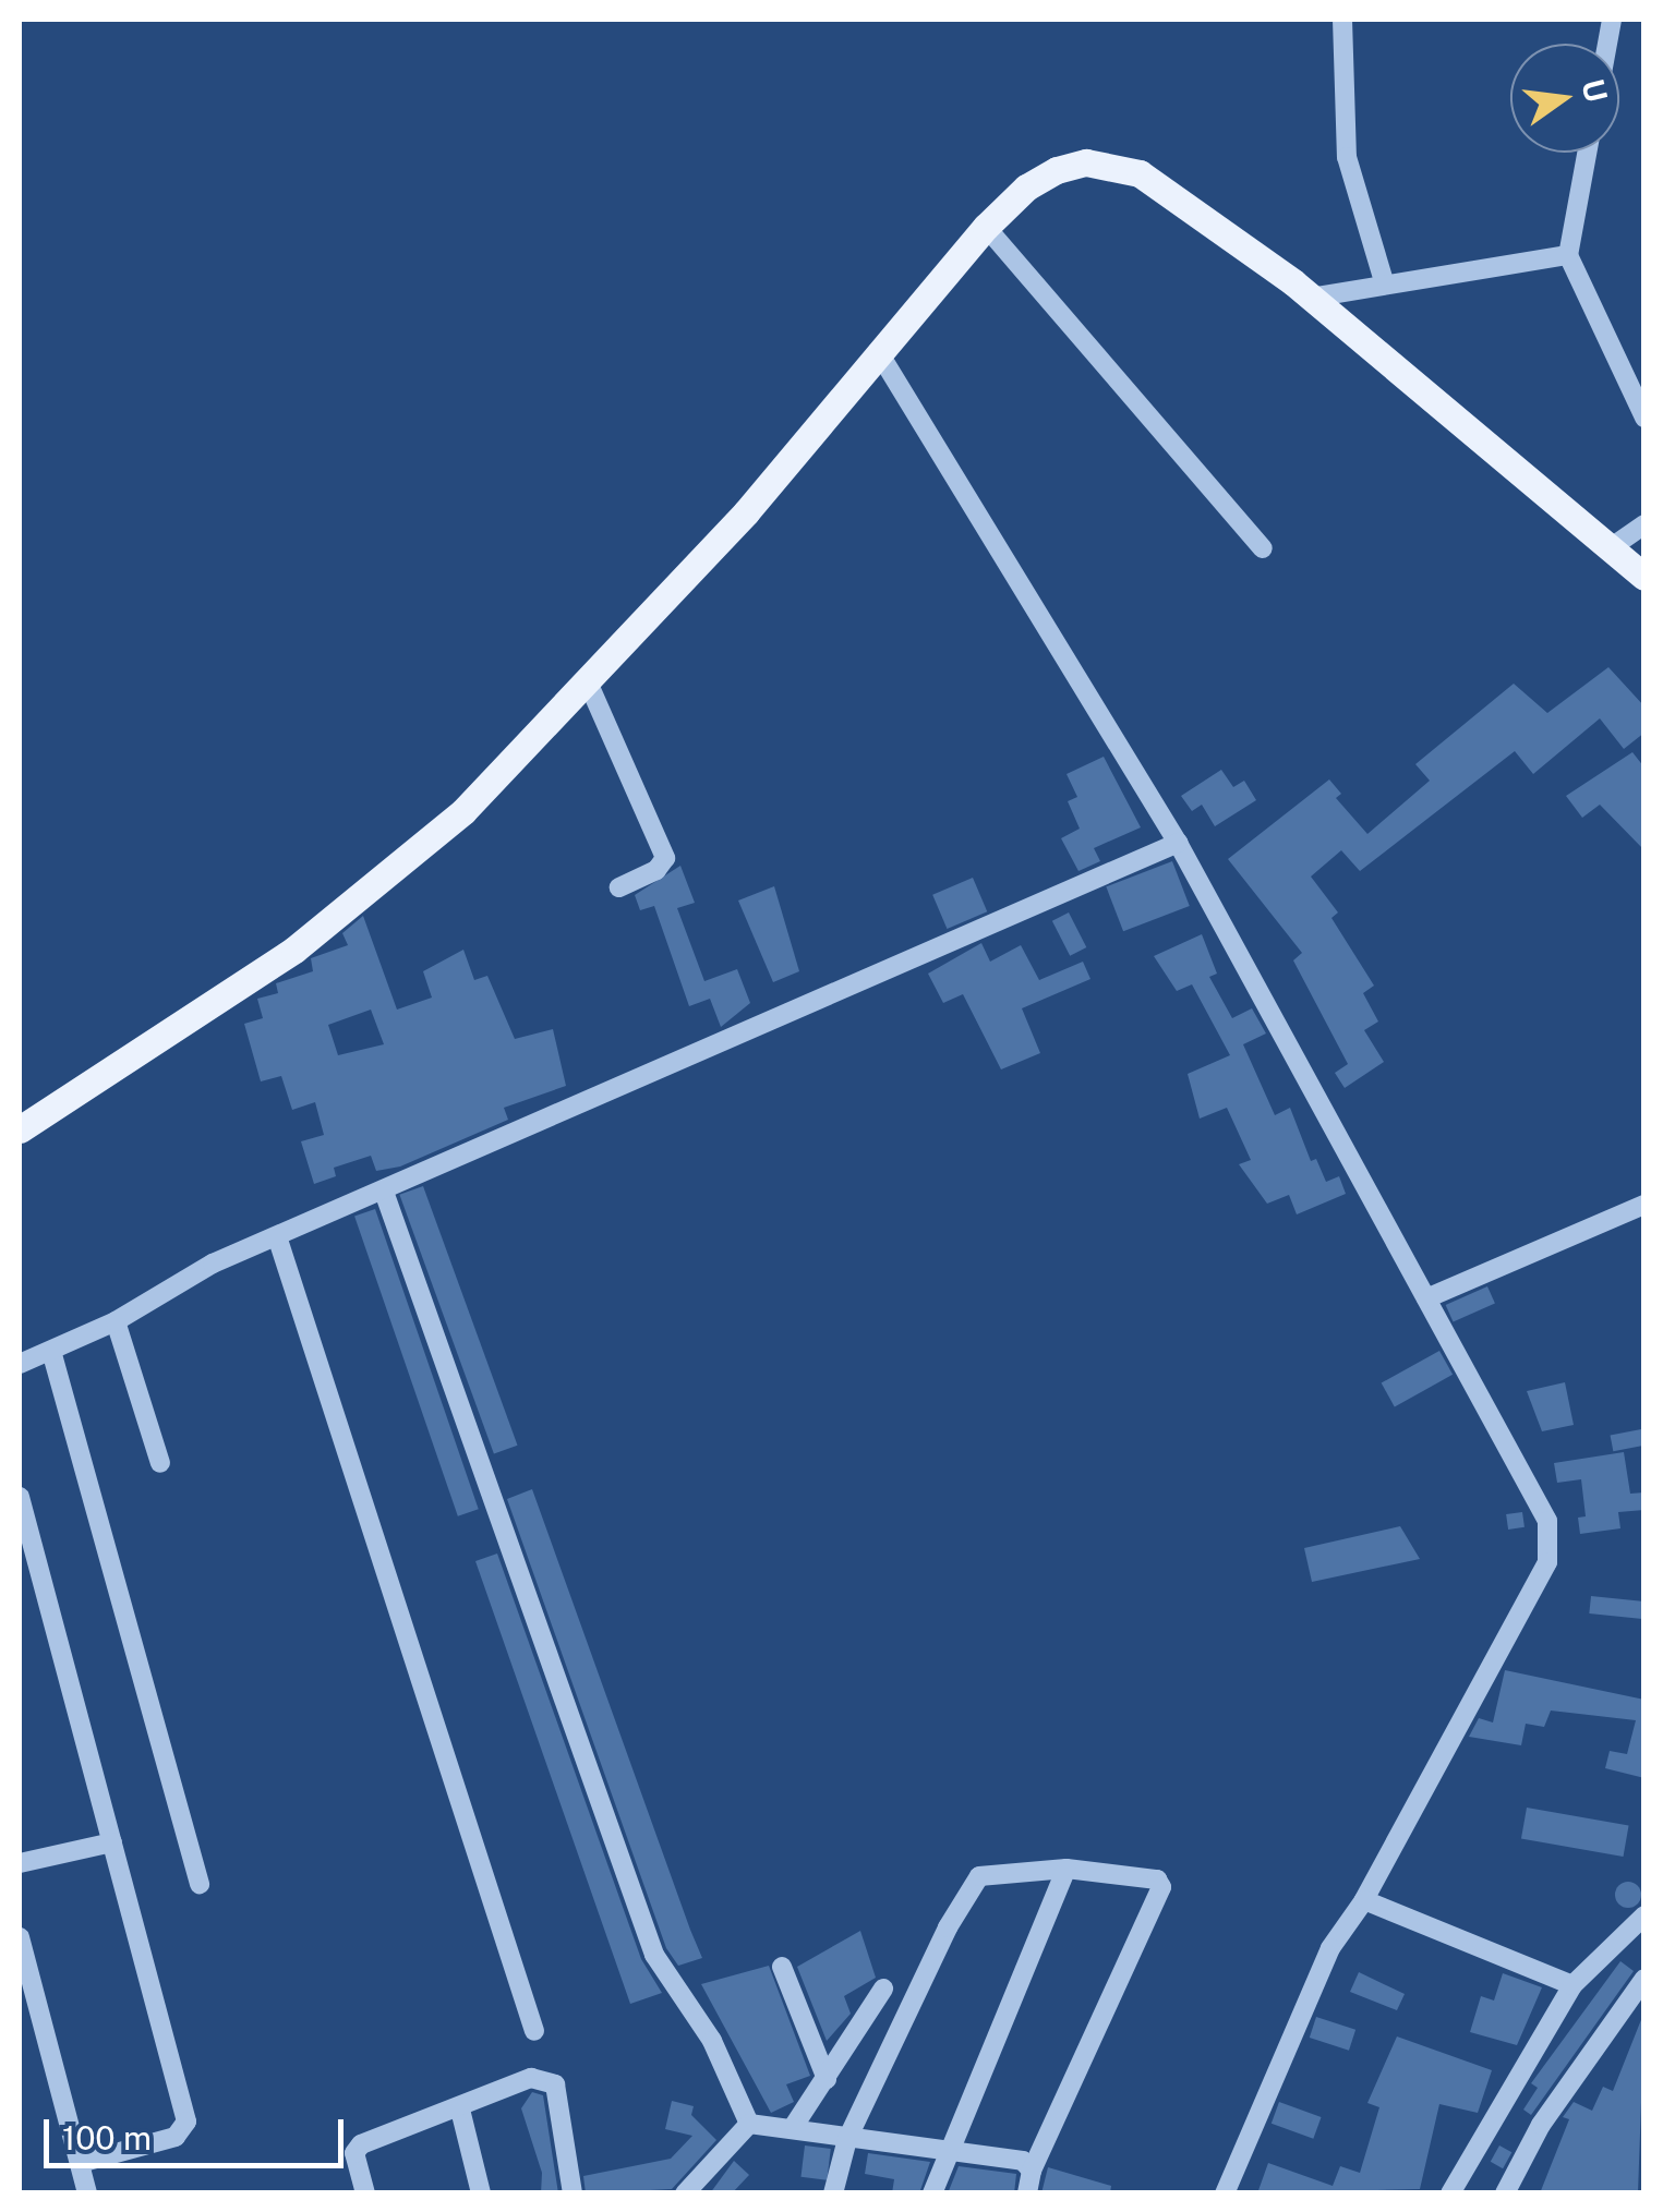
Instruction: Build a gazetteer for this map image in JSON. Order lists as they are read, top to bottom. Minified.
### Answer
{"scale_bar":"100 m","north":"right"}
